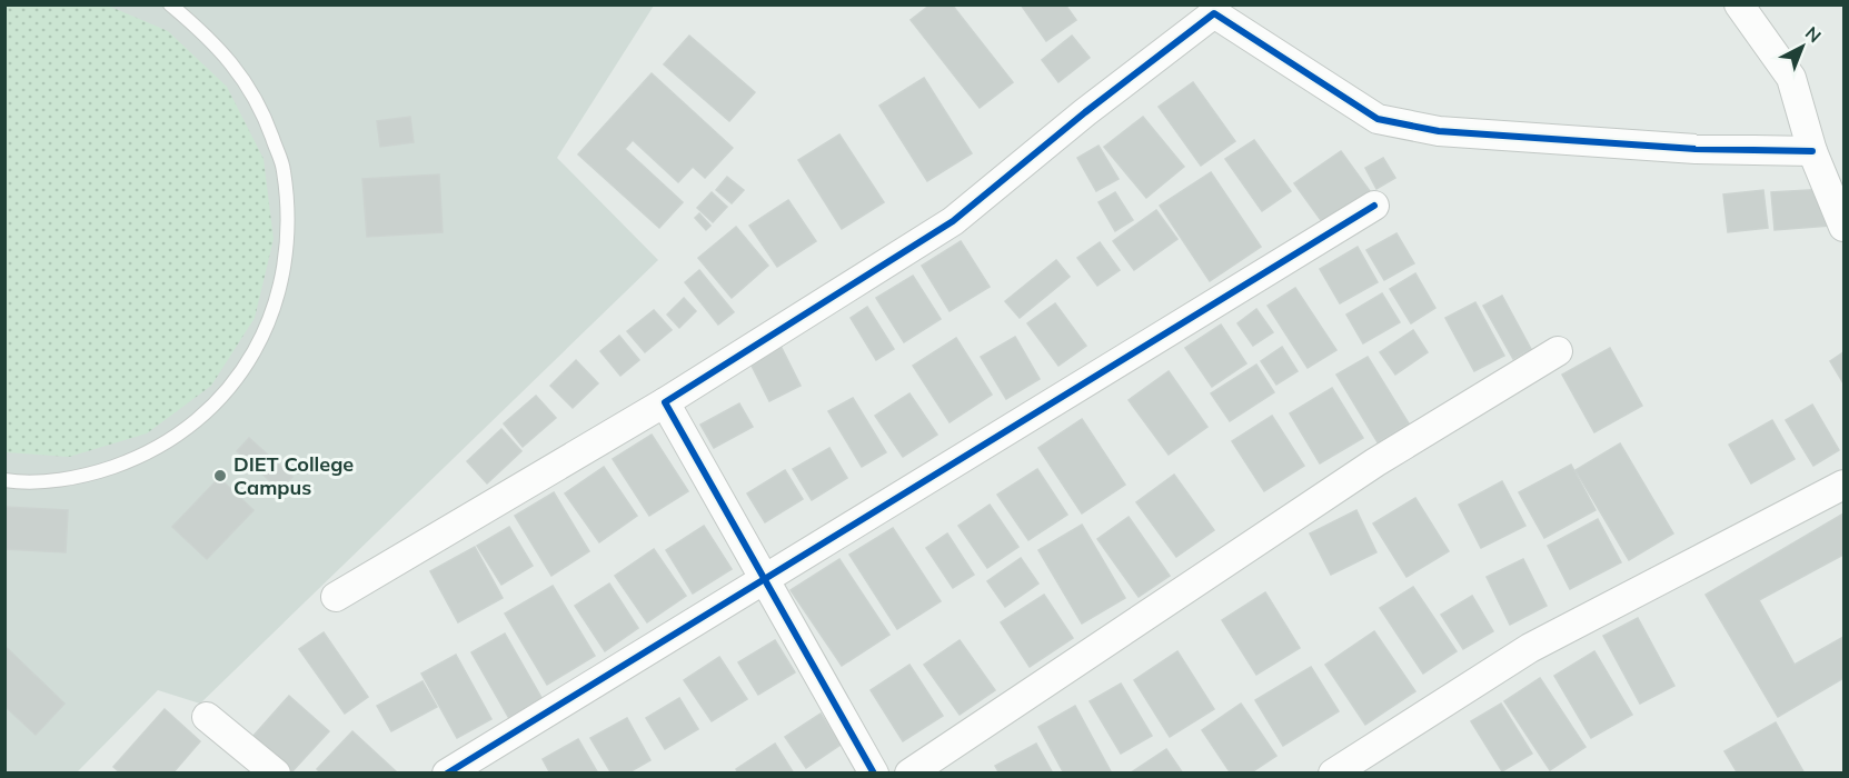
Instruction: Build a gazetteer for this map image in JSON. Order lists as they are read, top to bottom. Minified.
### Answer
{"places":["DIET College Campus"],"north":"top right"}
